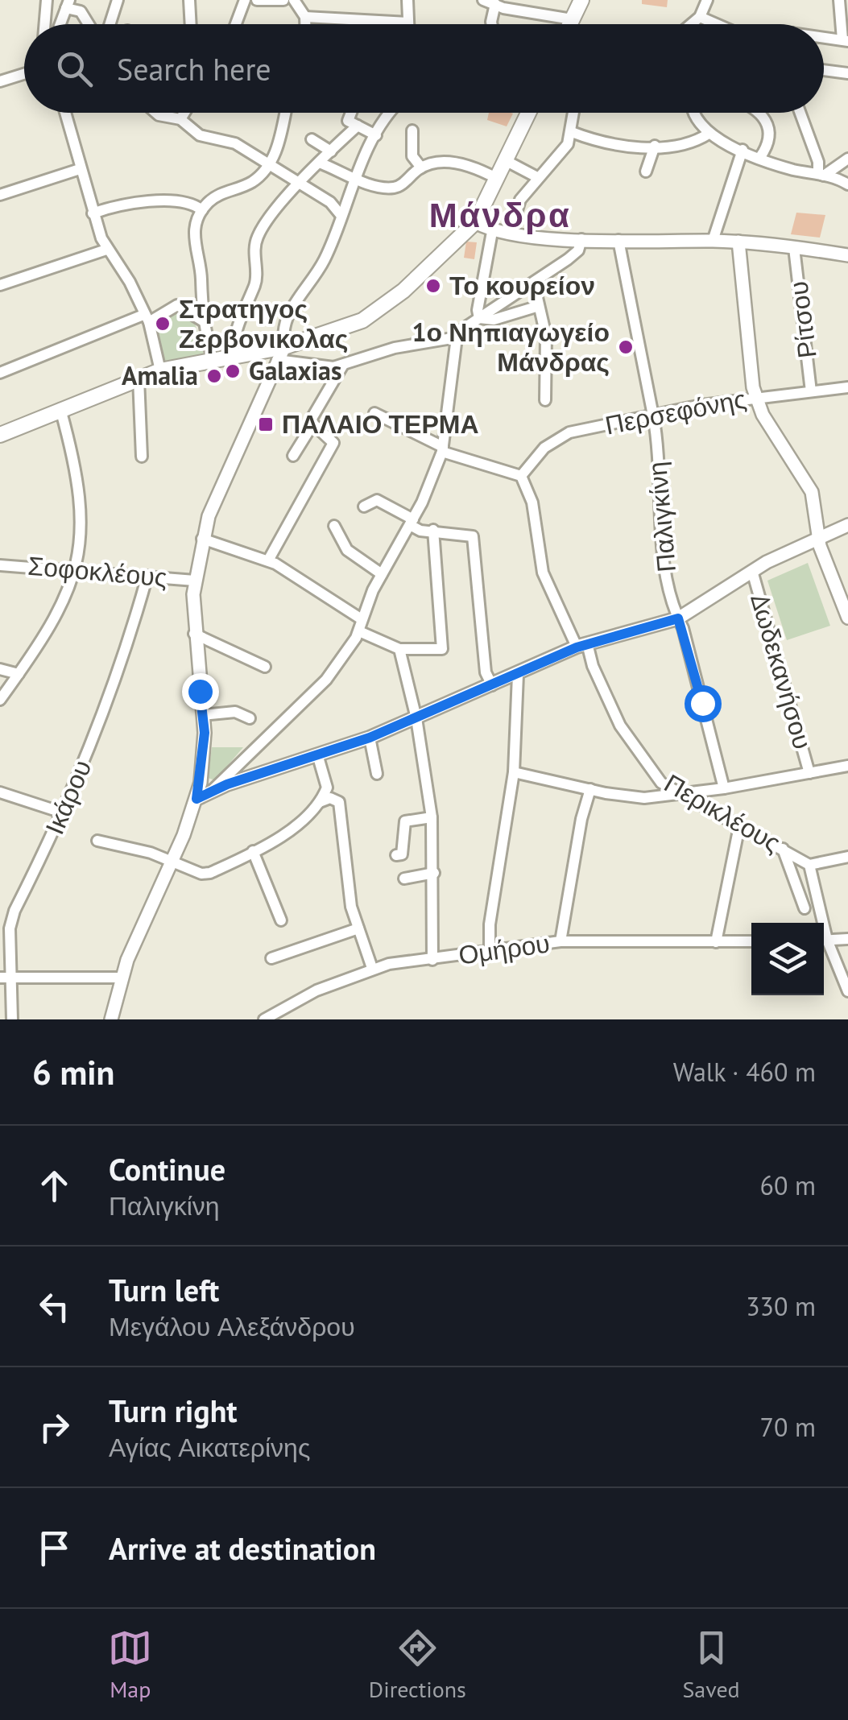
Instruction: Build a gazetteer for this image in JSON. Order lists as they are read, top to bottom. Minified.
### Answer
{"streets":{"street":["Ρίτσου","Περσεφόνης","Παλιγκίνη","Σοφοκλέους","Δωδεκανήσου","Ικάρου","Περικλέους","Ομήρου"]},"crossings":[["Ρίτσου","Περσεφόνης"],["Περσεφόνης","Παλιγκίνη"],["Περσεφόνης","Περικλέους"],["Σοφοκλέους","Ικάρου"]],"districts":["Μάνδρα"],"places":{"other":["Το κουρείον","Στρατηγος Ζερβονικολας","1ο Νηπιαγωγείο Μάνδρας","Galaxias","Amalia"],"transit":["ΠΑΛΑΙΟ ΤΕΡΜΑ"]},"page":{"search":"Search here","heading":["6 min","Walk · 460 m"],"list":[["Continue","Παλιγκίνη","60 m"],["Turn left","Μεγάλου Αλεξάνδρου","330 m"],["Turn right","Αγίας Αικατερίνης","70 m"],"Arrive at destination"],"nav":["Map","Directions","Saved"]}}
